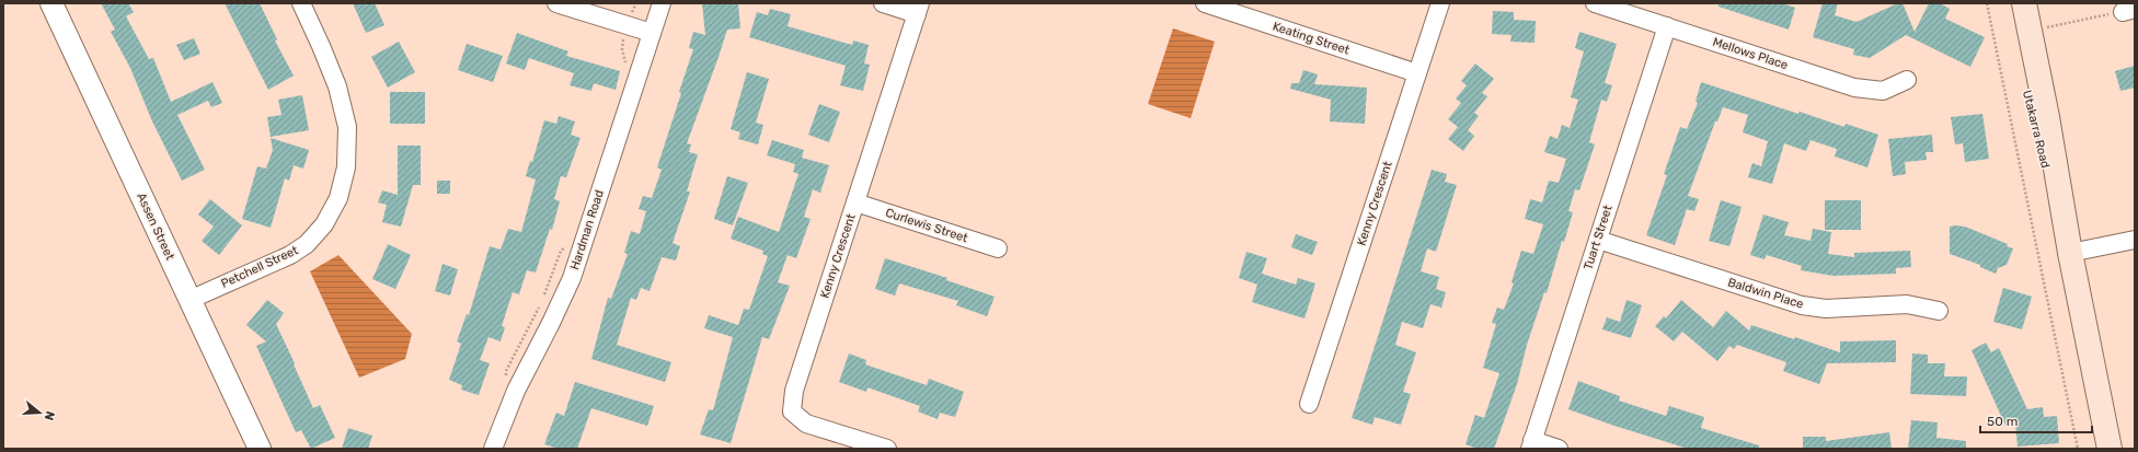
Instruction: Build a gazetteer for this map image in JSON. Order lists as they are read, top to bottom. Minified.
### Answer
{"streets":{"main road":["Utakarra Road"],"street":["Keating Street","Mellows Place","Kenny Crescent","Curlewis Street","Assen Street","Hardman Road","Tuart Street","Petchell Street","Baldwin Place"]},"crossings":[["Keating Street","Kenny Crescent"],["Mellows Place","Tuart Street"],["Kenny Crescent","Curlewis Street"],["Assen Street","Petchell Street"],["Tuart Street","Baldwin Place"]],"scale_bar":"50 m","north":"right"}
